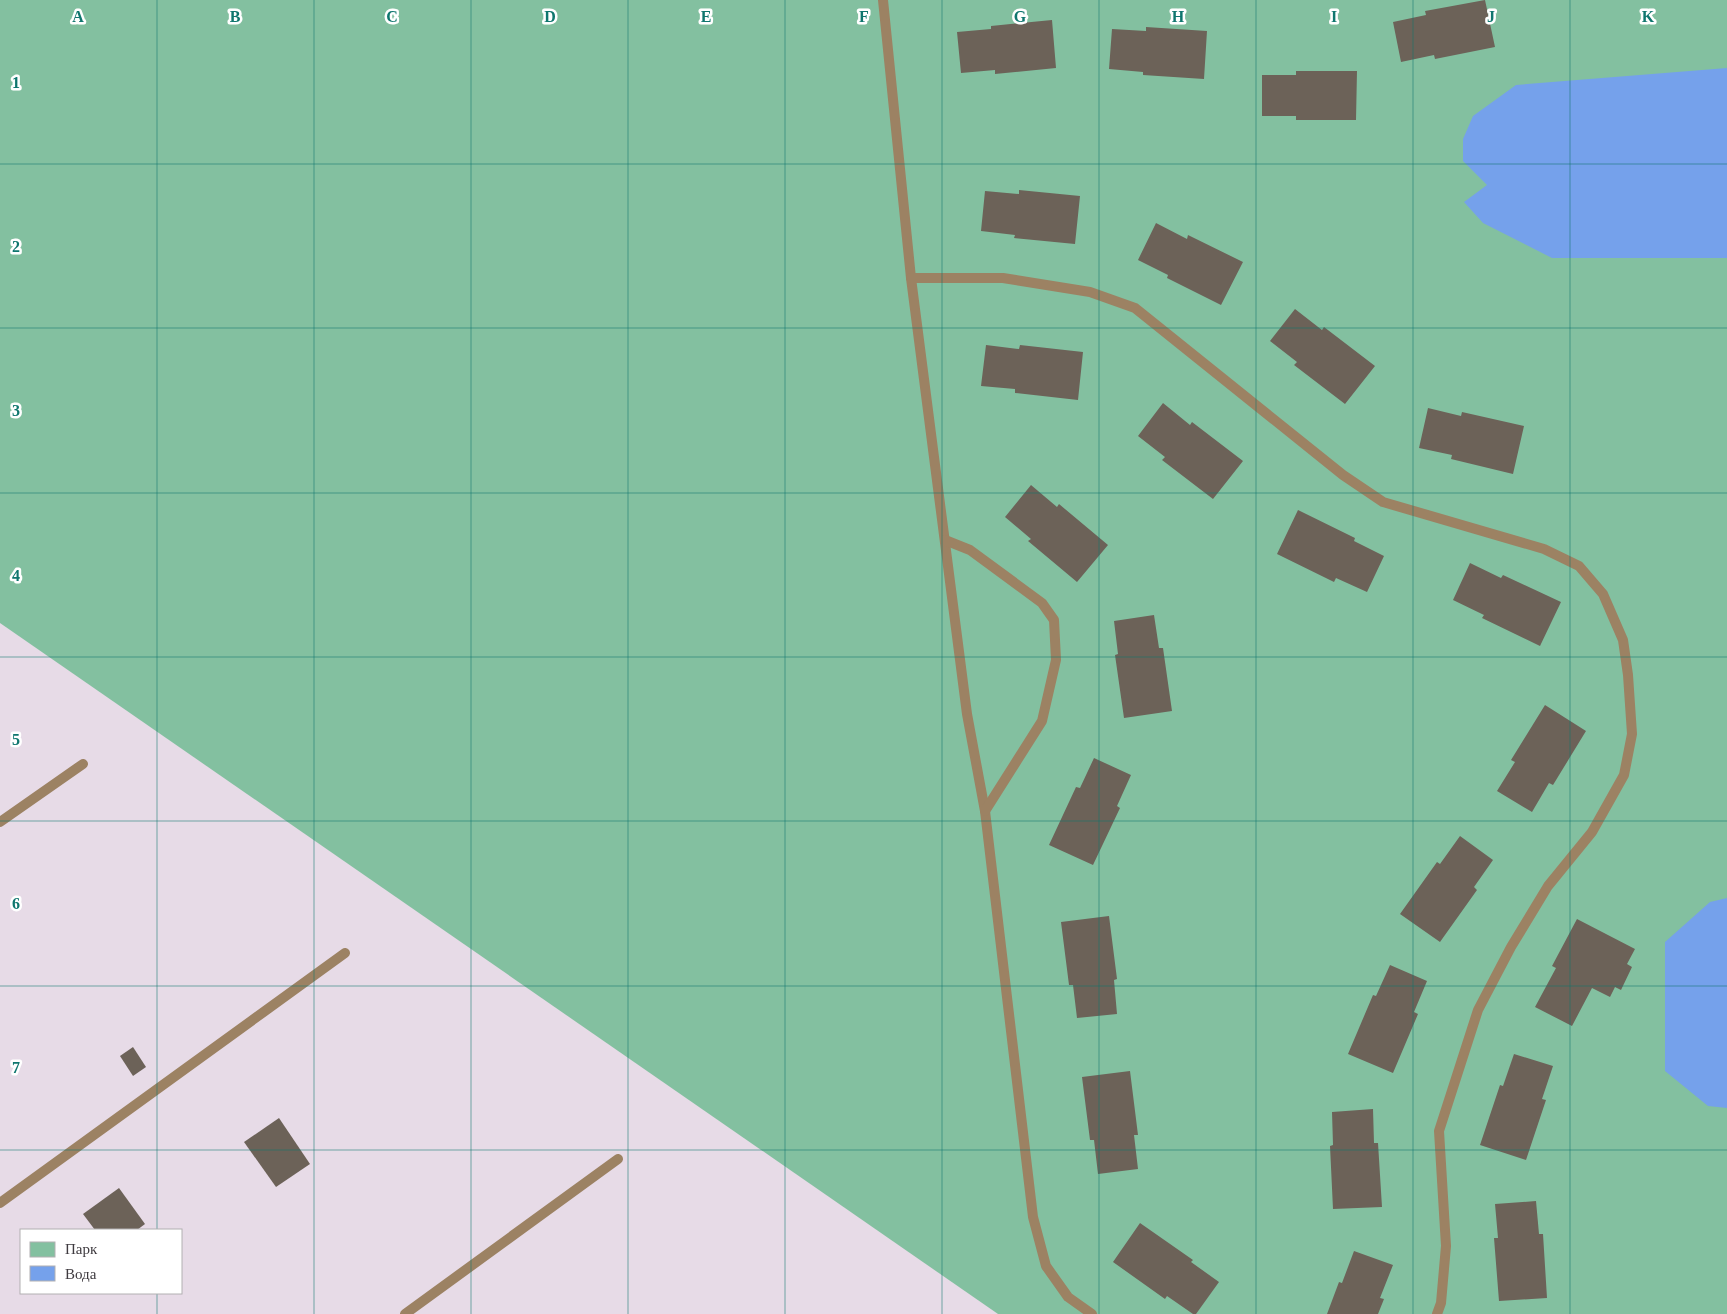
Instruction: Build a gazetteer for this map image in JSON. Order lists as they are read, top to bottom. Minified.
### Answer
{"legend":["Парк","Вода"],"grid":{"columns":["A","B","C","D","E","F","G","H","I","J","K"],"rows":["1","2","3","4","5","6","7"]}}
